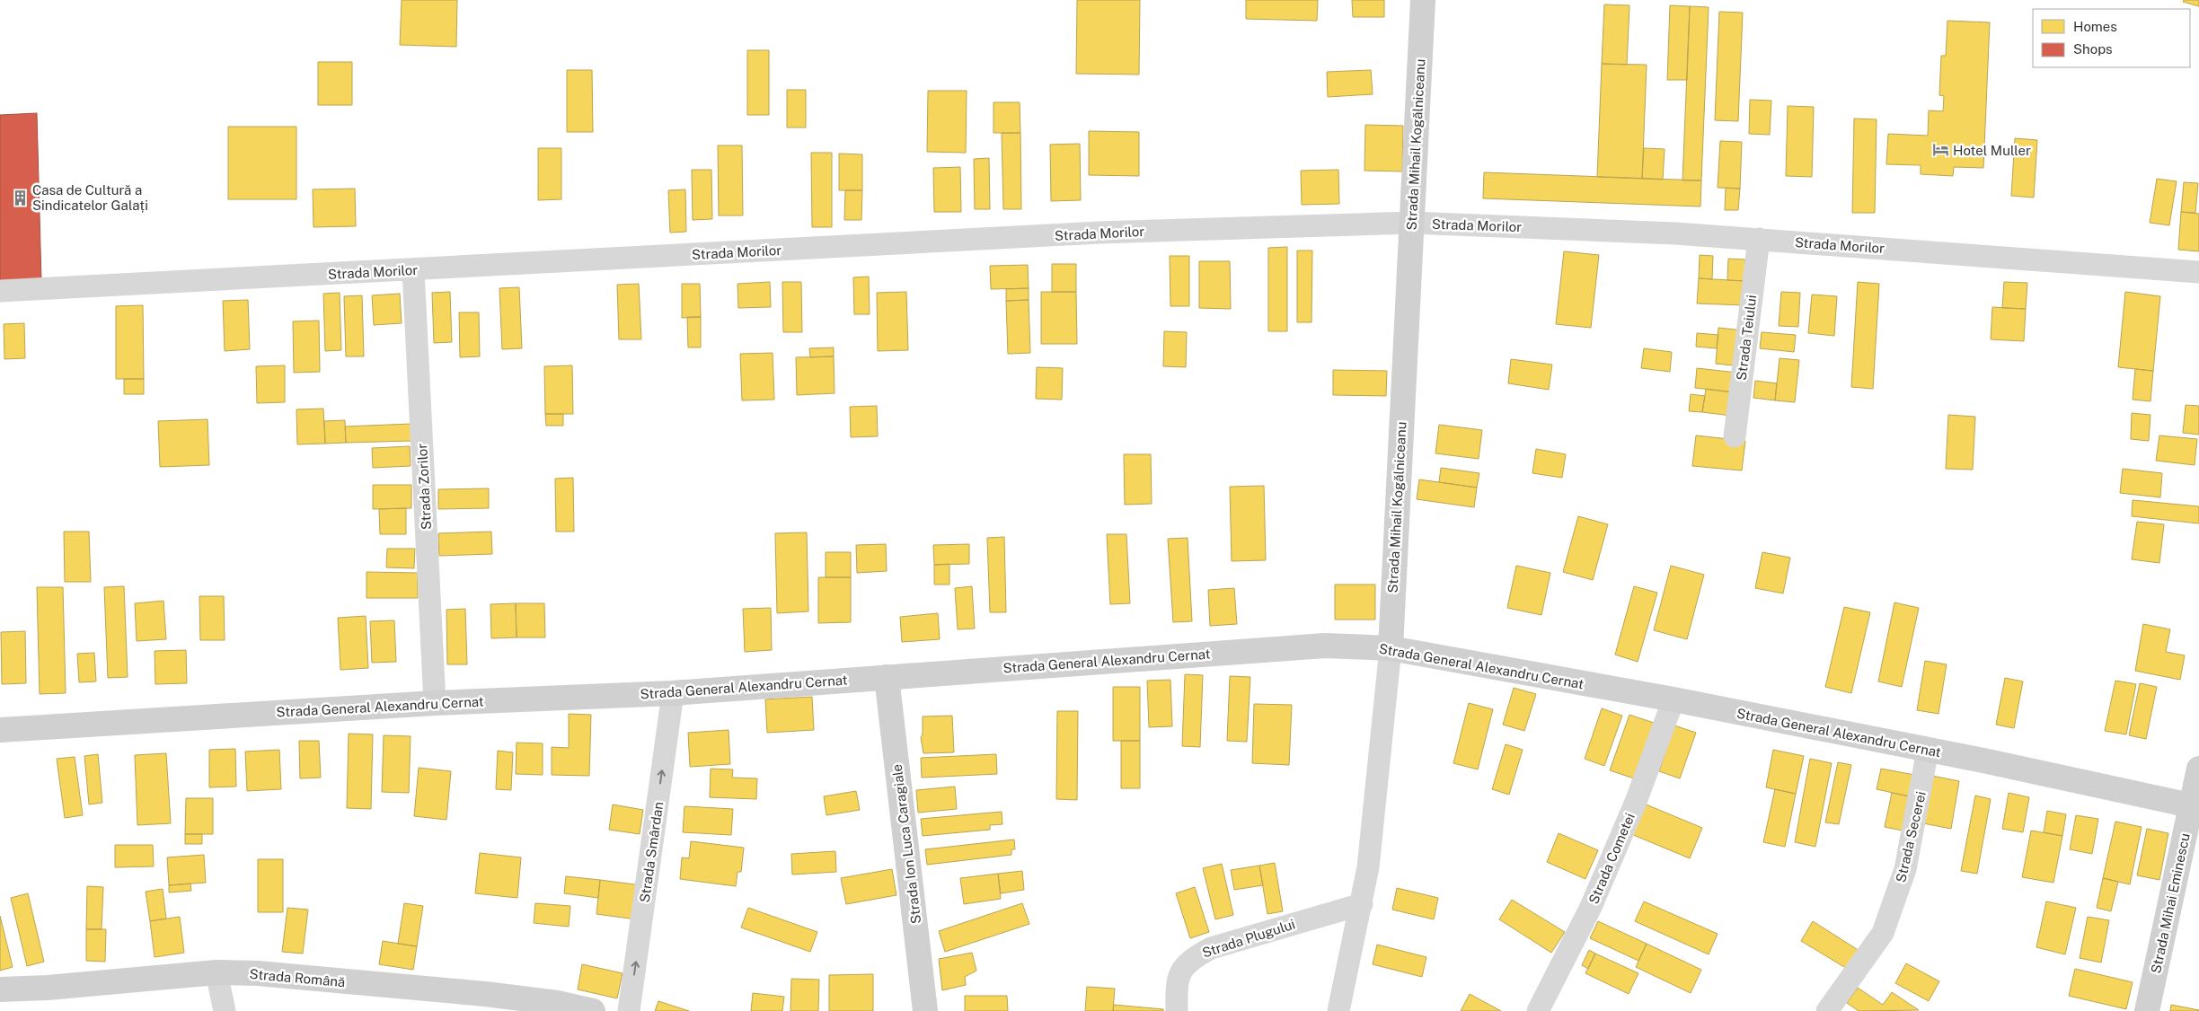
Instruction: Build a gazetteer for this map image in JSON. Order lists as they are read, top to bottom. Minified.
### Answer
{"streets":{"street":["Strada Mihail Kogălniceanu","Strada Morilor","Strada Teiului","Strada Zorilor","Strada General Alexandru Cernat","Strada Secerei","Strada Ion Luca Caragiale","Strada Smârdan","Strada Cometei","Strada Mihai Eminescu","Strada Plugului","Strada Română"]},"crossings":[["Strada Mihail Kogălniceanu","Strada Morilor"],["Strada Mihail Kogălniceanu","Strada General Alexandru Cernat"],["Strada Mihail Kogălniceanu","Strada Plugului"],["Strada Morilor","Strada Teiului"],["Strada Morilor","Strada Zorilor"],["Strada Zorilor","Strada General Alexandru Cernat"],["Strada General Alexandru Cernat","Strada Secerei"],["Strada General Alexandru Cernat","Strada Ion Luca Caragiale"],["Strada General Alexandru Cernat","Strada Smârdan"],["Strada General Alexandru Cernat","Strada Cometei"],["Strada General Alexandru Cernat","Strada Mihai Eminescu"]],"one_way":["Strada Smârdan"],"places":{"hotel":["Hotel Muller"],"building":["Casa de Cultură a Sindicatelor Galați"]},"legend":["Homes","Shops"]}
